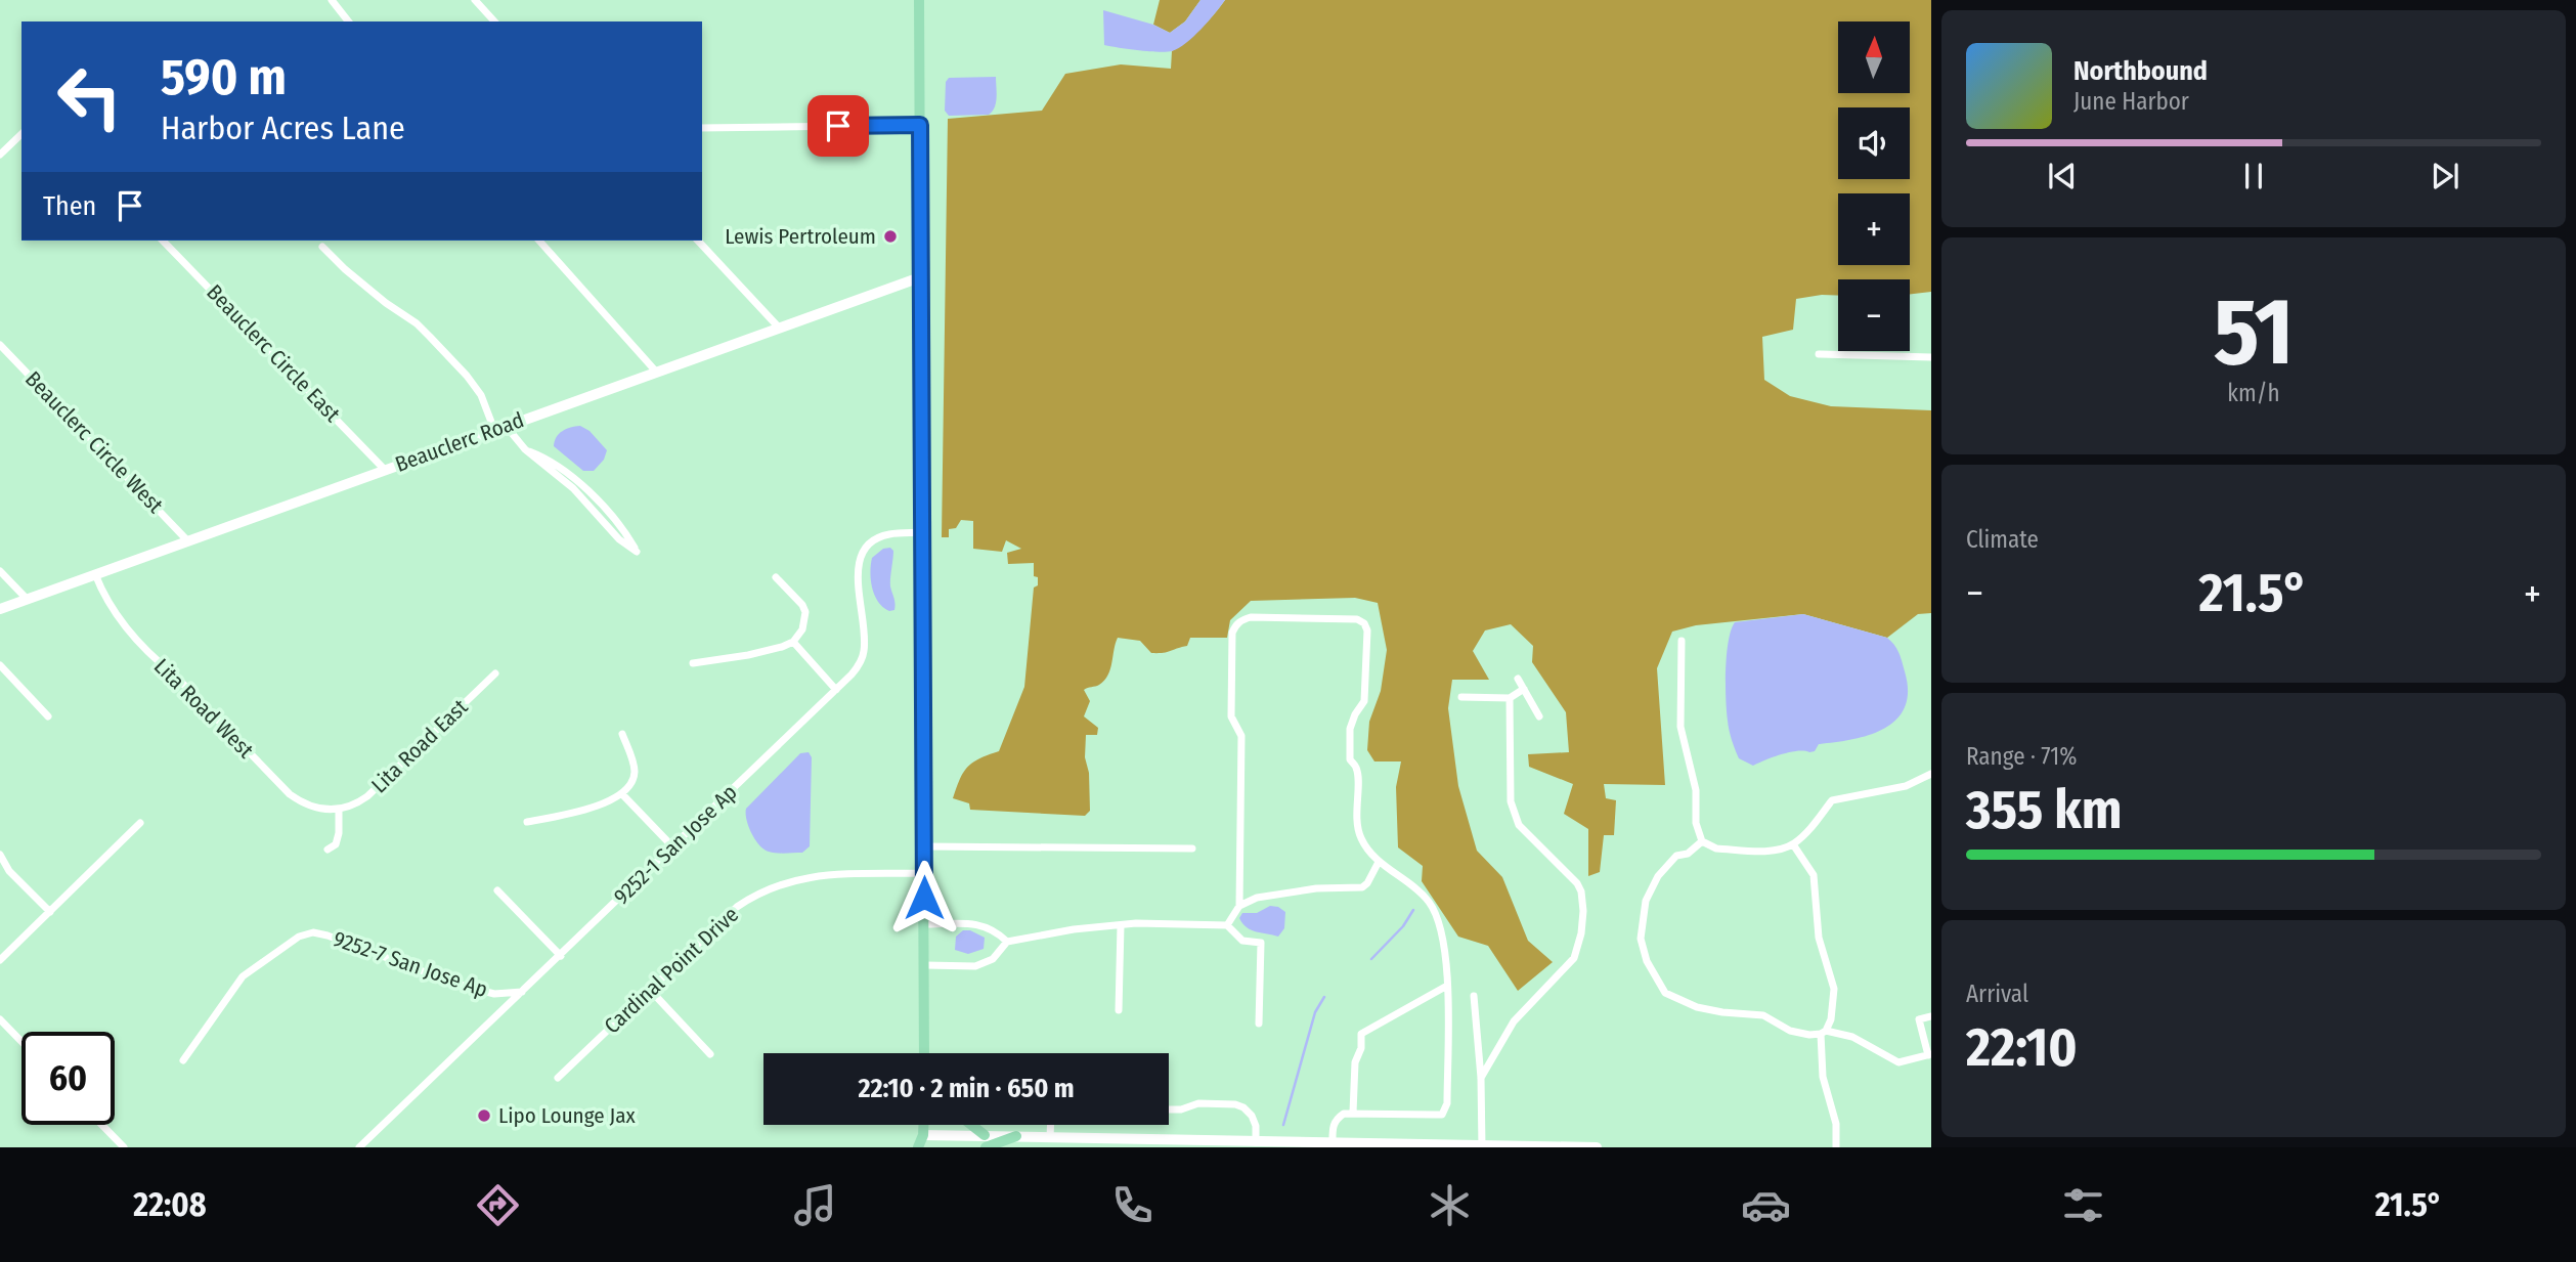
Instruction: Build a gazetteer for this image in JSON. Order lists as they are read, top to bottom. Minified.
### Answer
{"streets":{"street":["Beauclerc Circle East","Beauclerc Circle West","Beauclerc Road","Lita Road West","Lita Road East","9252-1 San Jose Ap","9252-7 San Jose Ap","Cardinal Point Drive"]},"crossings":[["Beauclerc Circle East","Beauclerc Road"],["Beauclerc Circle West","Beauclerc Road"],["Beauclerc Road","Lita Road West"],["Lita Road West","Lita Road East"],["9252-1 San Jose Ap","9252-7 San Jose Ap"]],"places":["Lewis Pertroleum","Lipo Lounge Jax"],"north":"top","page":{"map_buttons":["+","−"],"turn":["590 m","Harbor Acres Lane"],"song":["Northbound","June Harbor"],"then":"Then","tile":[["51","km/h"],"Climate",["Range · 71%","355 km"],["Arrival","22:10"]],"heat":["−","21.5°","+"],"limit":"60","trip":"22:10 · 2 min · 650 m","tabs":["22:08","21.5°"]}}
